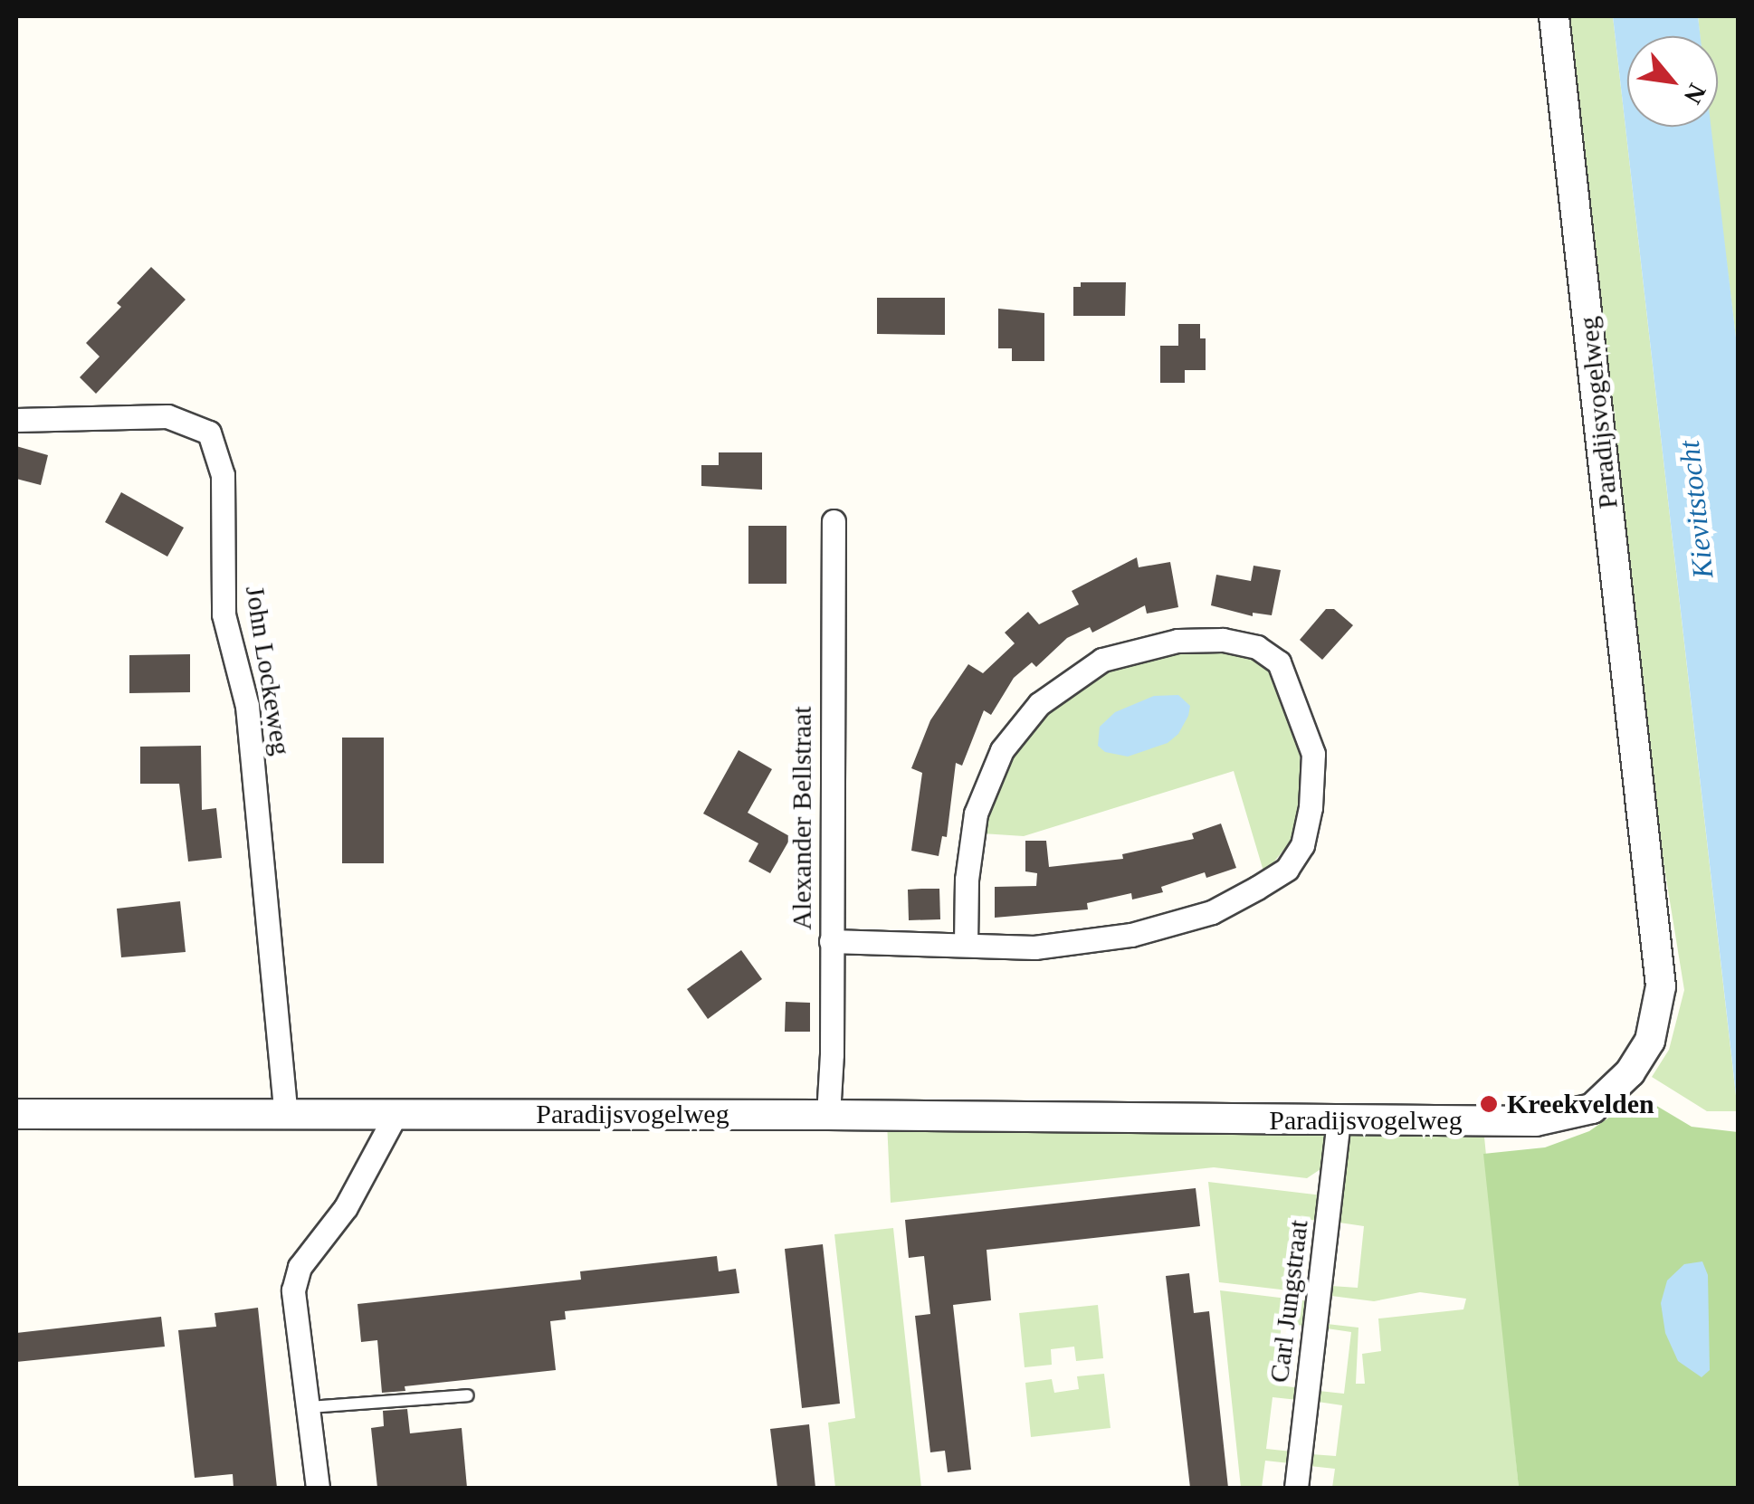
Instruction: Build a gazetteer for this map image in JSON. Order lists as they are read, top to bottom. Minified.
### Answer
{"streets":{"street":["Paradijsvogelweg","John Lockeweg","Alexander Bellstraat","Carl Jungstraat"]},"crossings":[["Paradijsvogelweg","John Lockeweg"],["Paradijsvogelweg","Alexander Bellstraat"],["Paradijsvogelweg","Carl Jungstraat"]],"water":["Kievitstocht"],"places":["Kreekvelden"],"north":"bottom right"}
